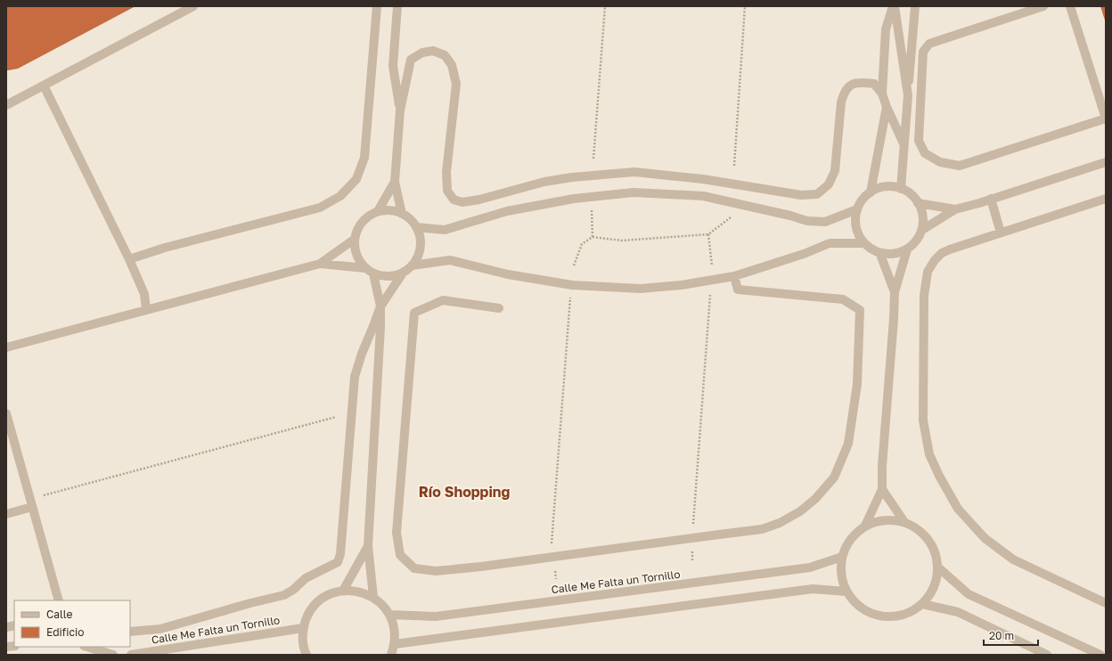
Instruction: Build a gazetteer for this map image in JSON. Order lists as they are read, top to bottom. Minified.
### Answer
{"streets":{"street":["Calle Me Falta un Tornillo"]},"districts":["Río Shopping"],"legend":["Calle","Edificio"],"scale_bar":"20 m"}
